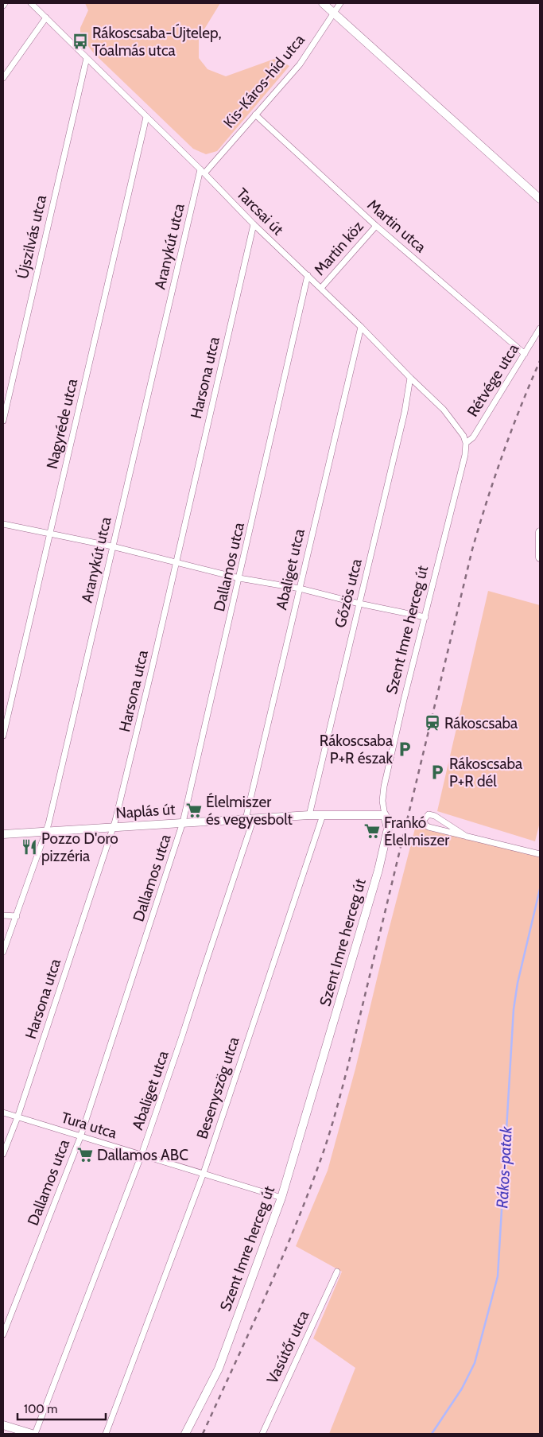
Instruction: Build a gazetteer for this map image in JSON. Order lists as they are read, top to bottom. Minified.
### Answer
{"streets":{"street":["Kis-Káros-híd utca","Tarcsai út","Martin utca","Újszilvás utca","Aranykút utca","Martin köz","Harsona utca","Rétvége utca","Nagyréde utca","Dallamos utca","Abaliget utca","Gőzös utca","Szent Imre herceg út","Naplás út","Besenyszög utca","Tura utca","Vasútőr utca"]},"crossings":[["Kis-Káros-híd utca","Tarcsai út"],["Kis-Káros-híd utca","Martin utca"],["Kis-Káros-híd utca","Aranykút utca"],["Tarcsai út","Újszilvás utca"],["Tarcsai út","Aranykút utca"],["Tarcsai út","Martin köz"],["Tarcsai út","Harsona utca"],["Tarcsai út","Rétvége utca"],["Tarcsai út","Nagyréde utca"],["Tarcsai út","Dallamos utca"],["Tarcsai út","Abaliget utca"],["Tarcsai út","Gőzös utca"],["Tarcsai út","Szent Imre herceg út"],["Martin utca","Martin köz"],["Martin utca","Rétvége utca"],["Aranykút utca","Naplás út"],["Harsona utca","Naplás út"],["Harsona utca","Tura utca"],["Rétvége utca","Szent Imre herceg út"],["Dallamos utca","Naplás út"],["Dallamos utca","Tura utca"],["Abaliget utca","Naplás út"],["Abaliget utca","Tura utca"],["Gőzös utca","Naplás út"],["Szent Imre herceg út","Naplás út"],["Szent Imre herceg út","Tura utca"],["Naplás út","Besenyszög utca"],["Besenyszög utca","Tura utca"]],"water":["Rákos-patak"],"places":{"bus stop":["Rákoscsaba-Újtelep, Tóalmás utca"],"station":["Rákoscsaba"],"parking":["Rákoscsaba P+R észak","Rákoscsaba P+R dél"],"supermarket":["Élelmiszer és vegyesbolt","Frankó Élelmiszer","Dallamos ABC"],"restaurant":["Pozzo D'oro pizzéria"]},"scale_bar":"100 m"}
